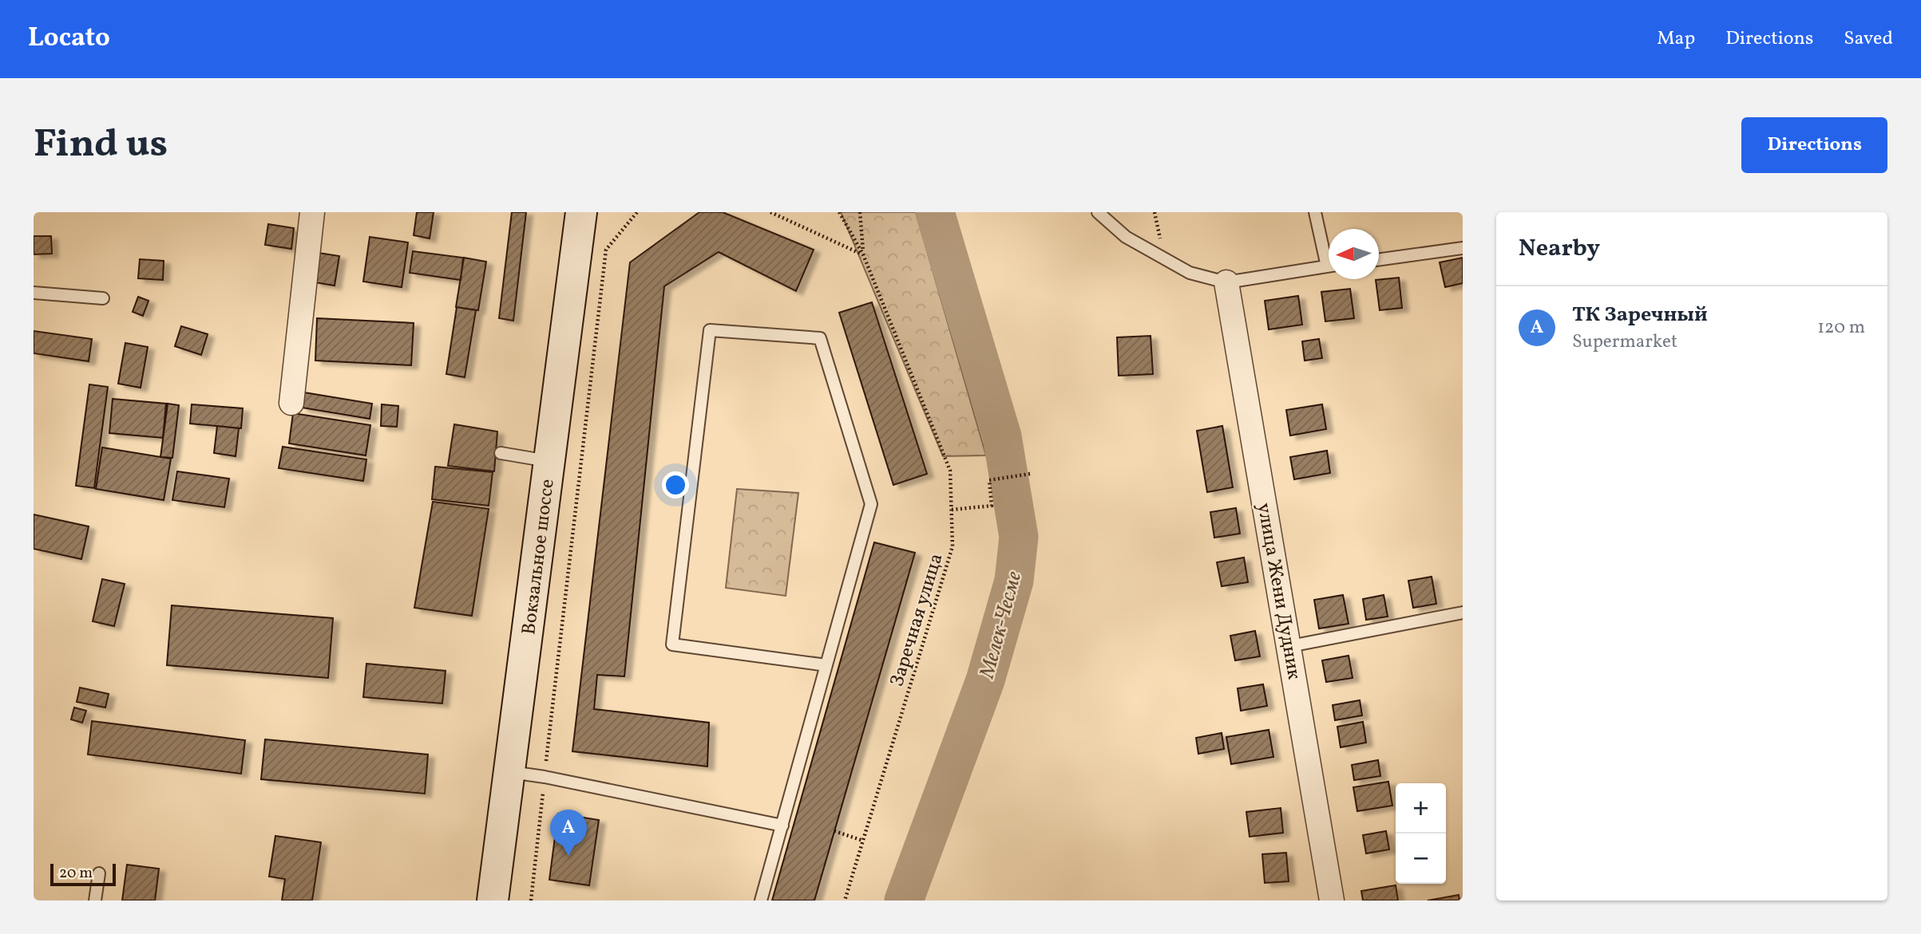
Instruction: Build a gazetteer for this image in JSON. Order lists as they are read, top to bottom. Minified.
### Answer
{"streets":{"main road":["Вокзальное шоссе"],"street":["улица Жени Дудник"],"path":["Заречная улица"]},"water":["Мелек-Чесме"],"scale_bar":"20 m","north":"left","page":{"header":"Locato","nav":["Map","Directions","Saved"],"buttons":"Directions","title":"Find us","heading":"Nearby","list":[{"mark":"A","name":"ТК Заречный","note":"Supermarket","value":"120 m"}],"map_buttons":["+","−"],"pins":"A","scale":"20 m"}}
